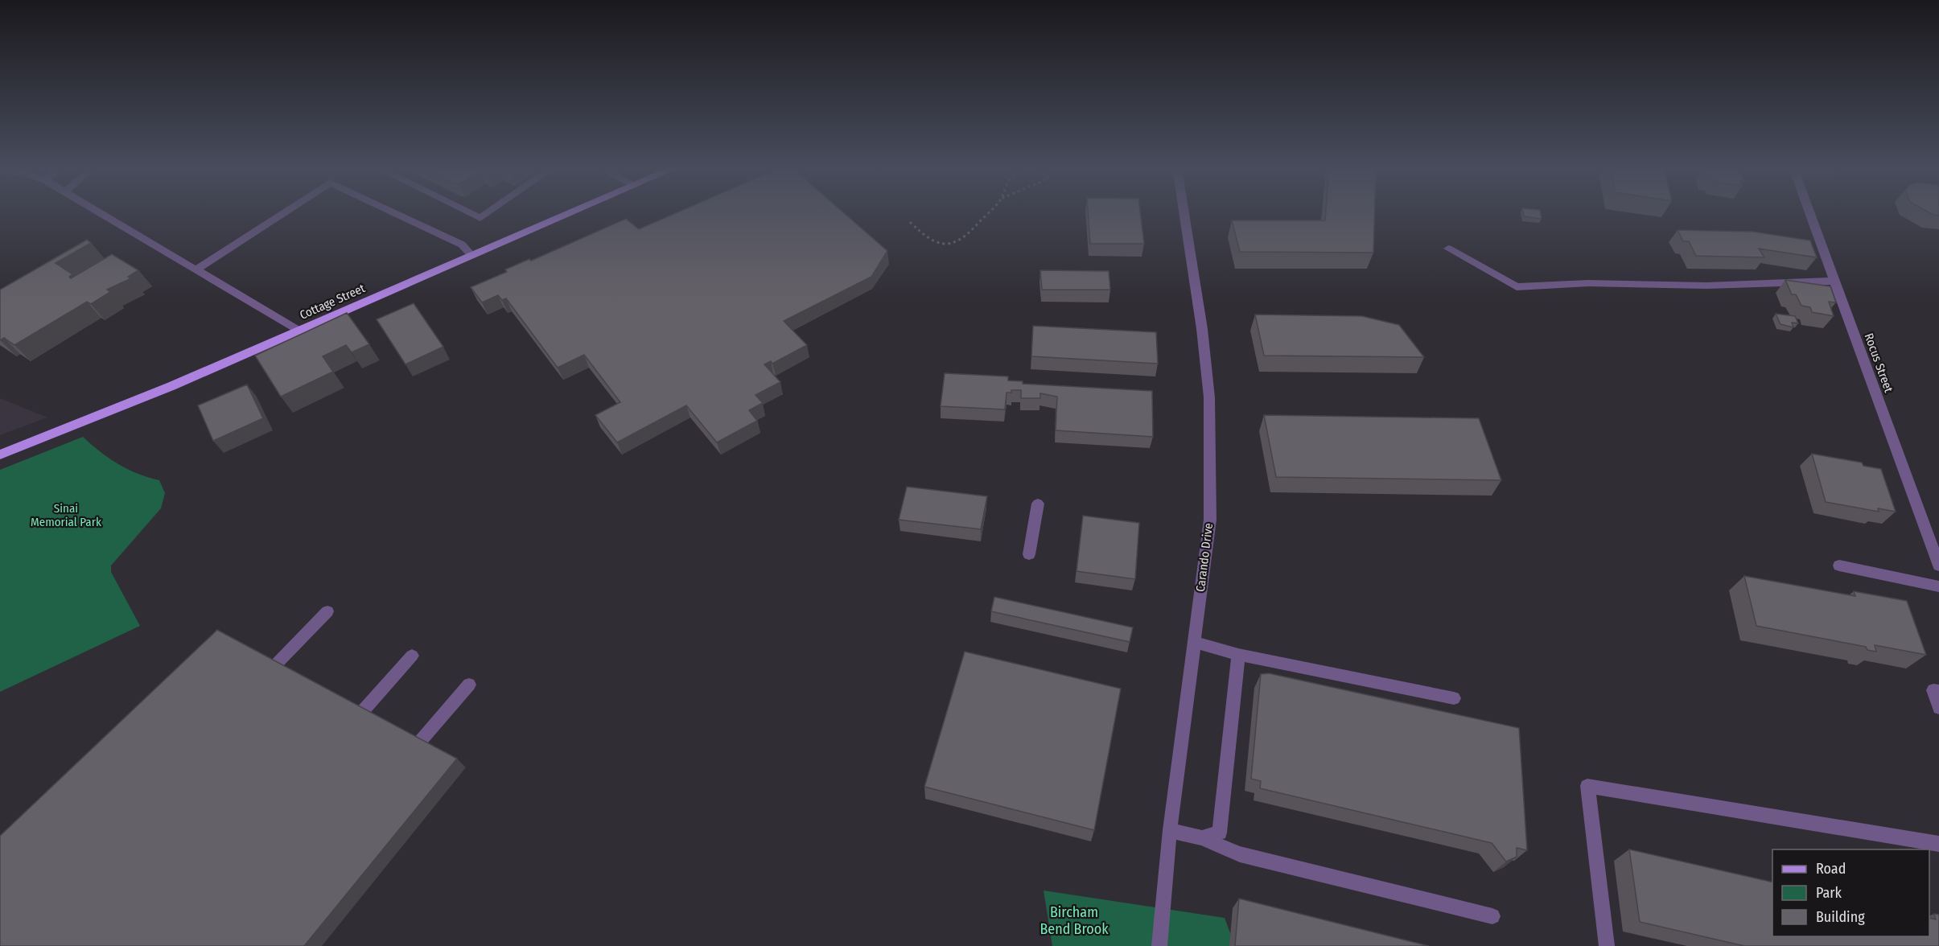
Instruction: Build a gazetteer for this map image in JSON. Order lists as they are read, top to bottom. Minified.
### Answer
{"streets":{"main road":["Cottage Street"],"street":["Rocus Street","Carando Drive"]},"parks":["Sinai Memorial Park","Bircham Bend Brook"],"legend":["Road","Park","Building"]}
